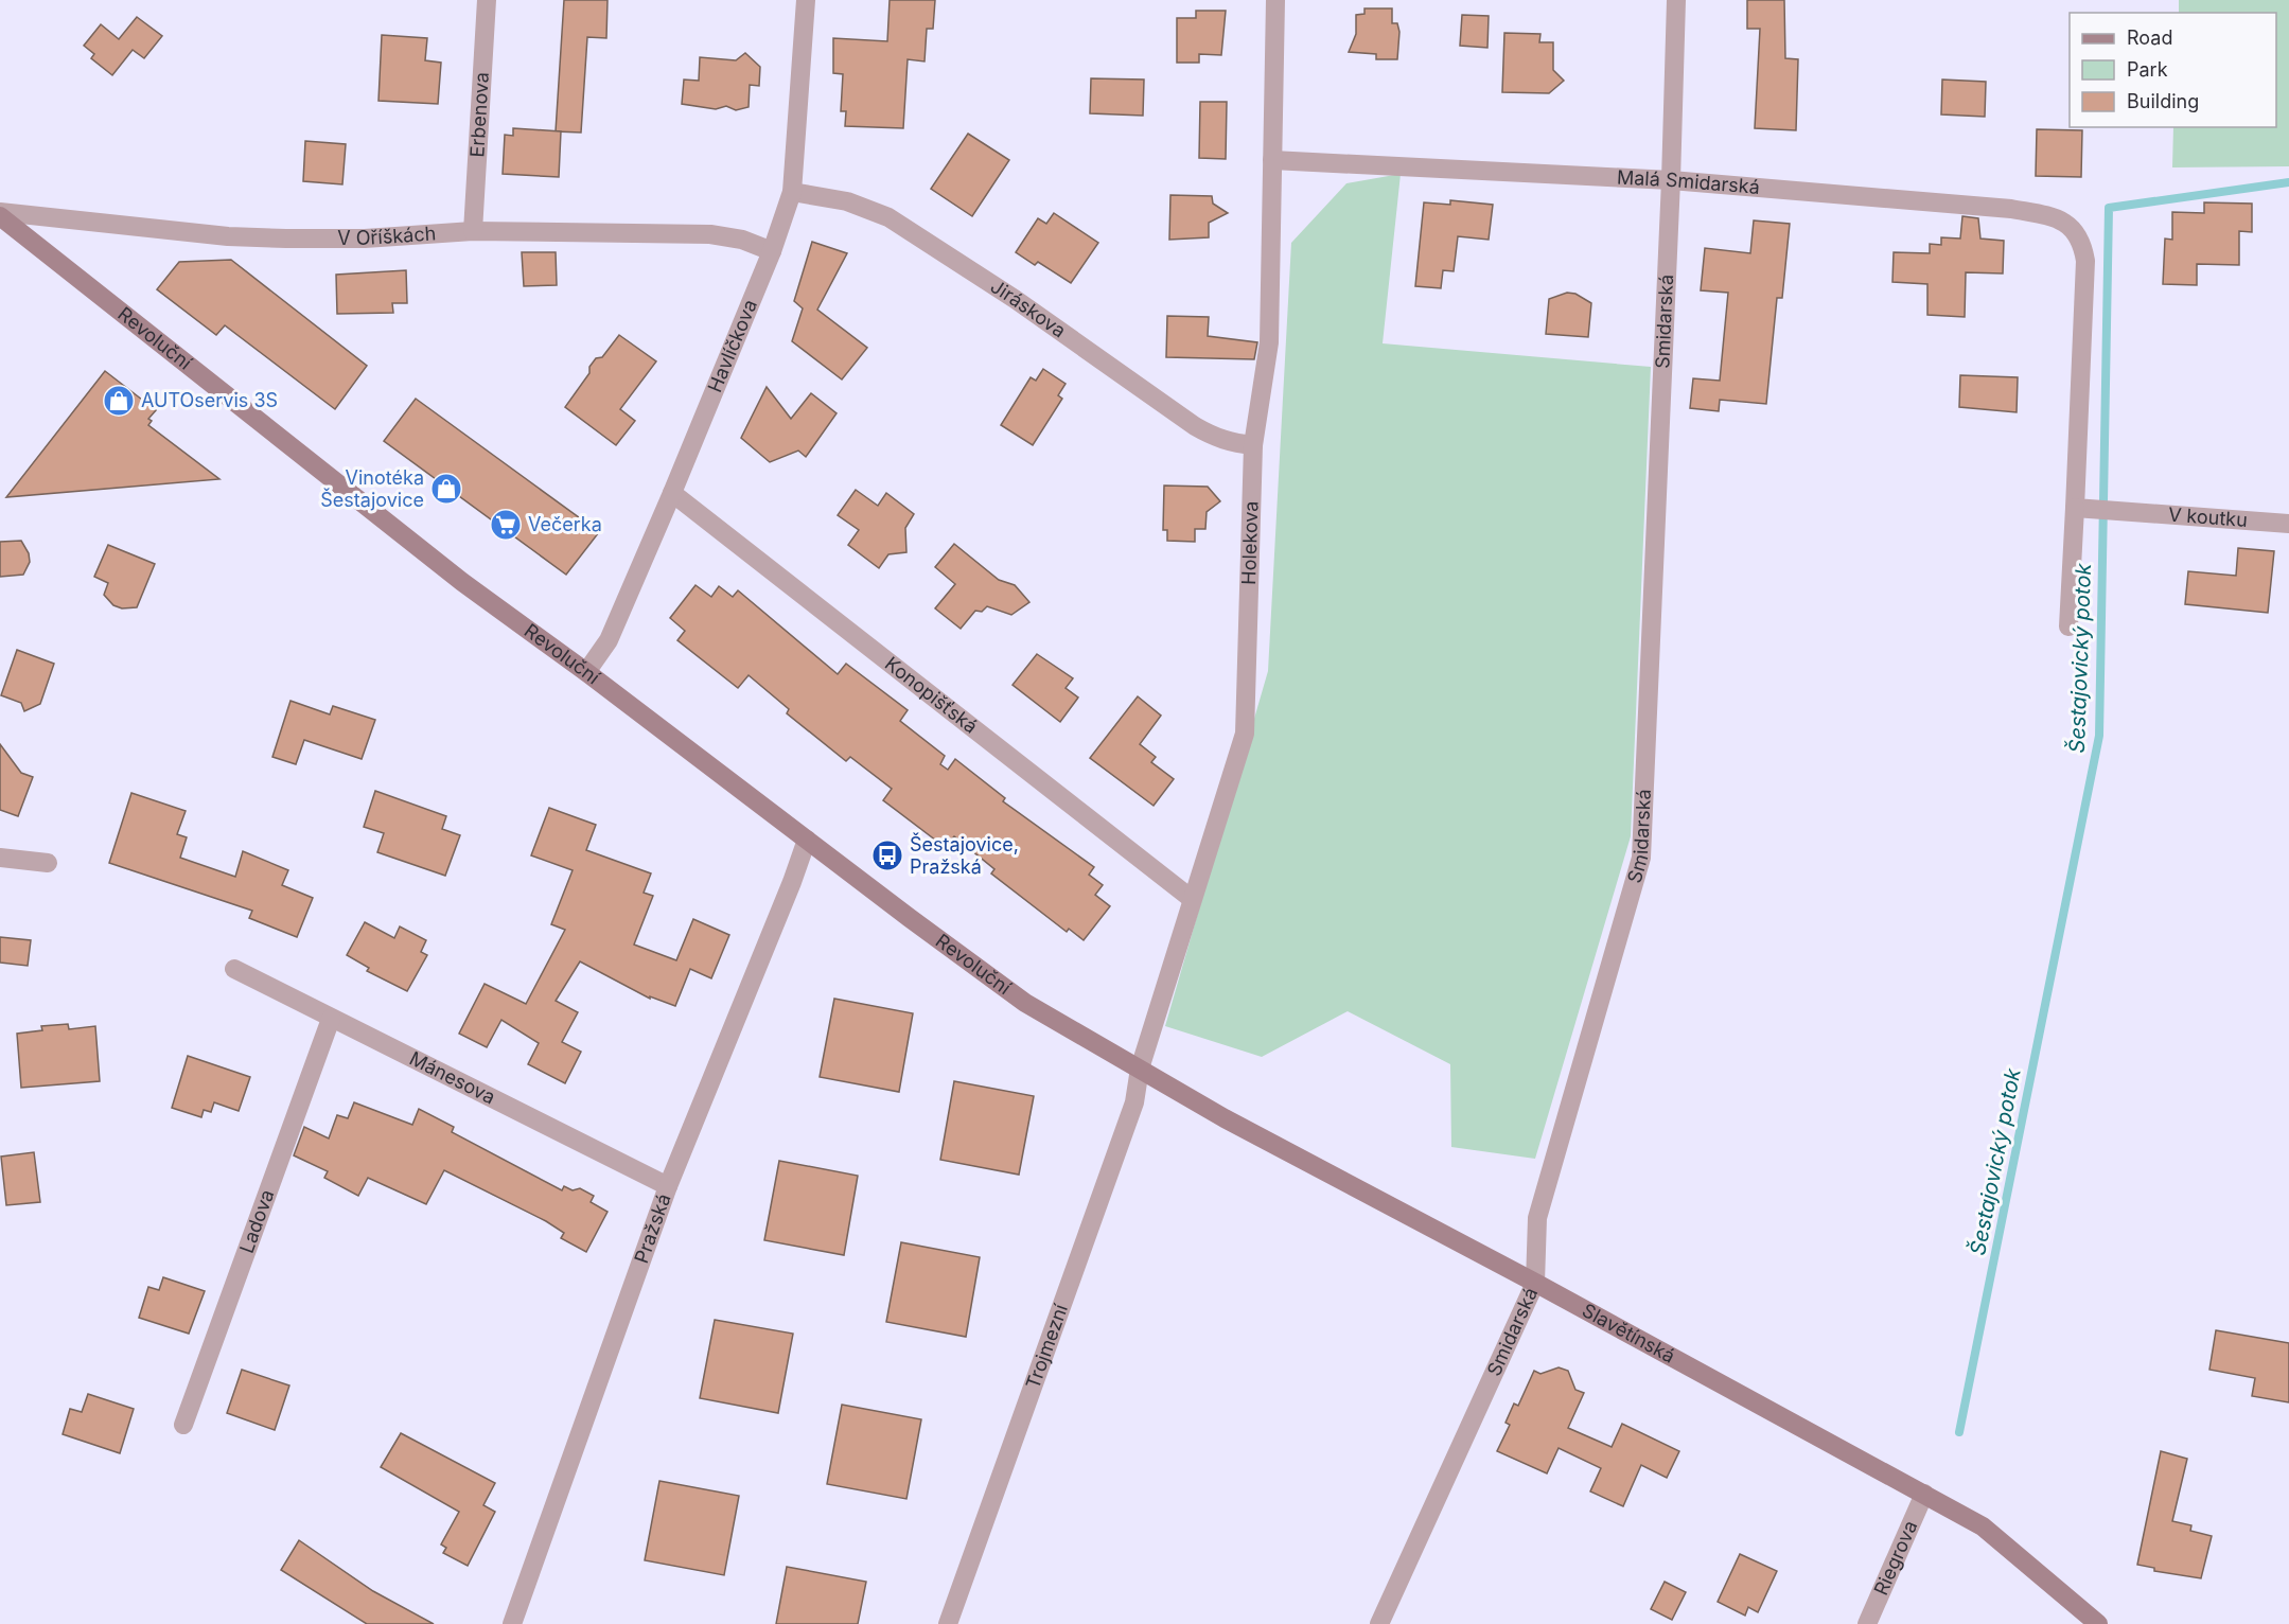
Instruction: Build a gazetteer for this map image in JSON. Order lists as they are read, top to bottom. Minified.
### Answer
{"streets":{"street":["Erbenova","Malá Smidarská","V Oříškách","Jiráskova","Smidarská","Revoluční","Havlíčkova","V koutku","Holekova","Konopišťská","Mánesova","Ladova","Pražská","Slavětínská","Trojmezní","Riegrova"]},"crossings":[["Erbenova","V Oříškách"],["Malá Smidarská","Smidarská"],["Malá Smidarská","V koutku"],["Malá Smidarská","Holekova"],["V Oříškách","Revoluční"],["V Oříškách","Havlíčkova"],["Jiráskova","Havlíčkova"],["Jiráskova","Holekova"],["Smidarská","Slavětínská"],["Revoluční","Havlíčkova"],["Revoluční","Holekova"],["Revoluční","Pražská"],["Revoluční","Slavětínská"],["Revoluční","Trojmezní"],["Havlíčkova","Konopišťská"],["Holekova","Konopišťská"],["Holekova","Slavětínská"],["Holekova","Trojmezní"],["Mánesova","Ladova"],["Mánesova","Pražská"],["Slavětínská","Trojmezní"],["Slavětínská","Riegrova"]],"water":["Šestajovický potok"],"places":{"shop":["AUTOservis 3S","Vinotéka Šestajovice"],"supermarket":["Večerka"],"bus stop":["Šestajovice, Pražská"]},"legend":["Road","Park","Building"]}
